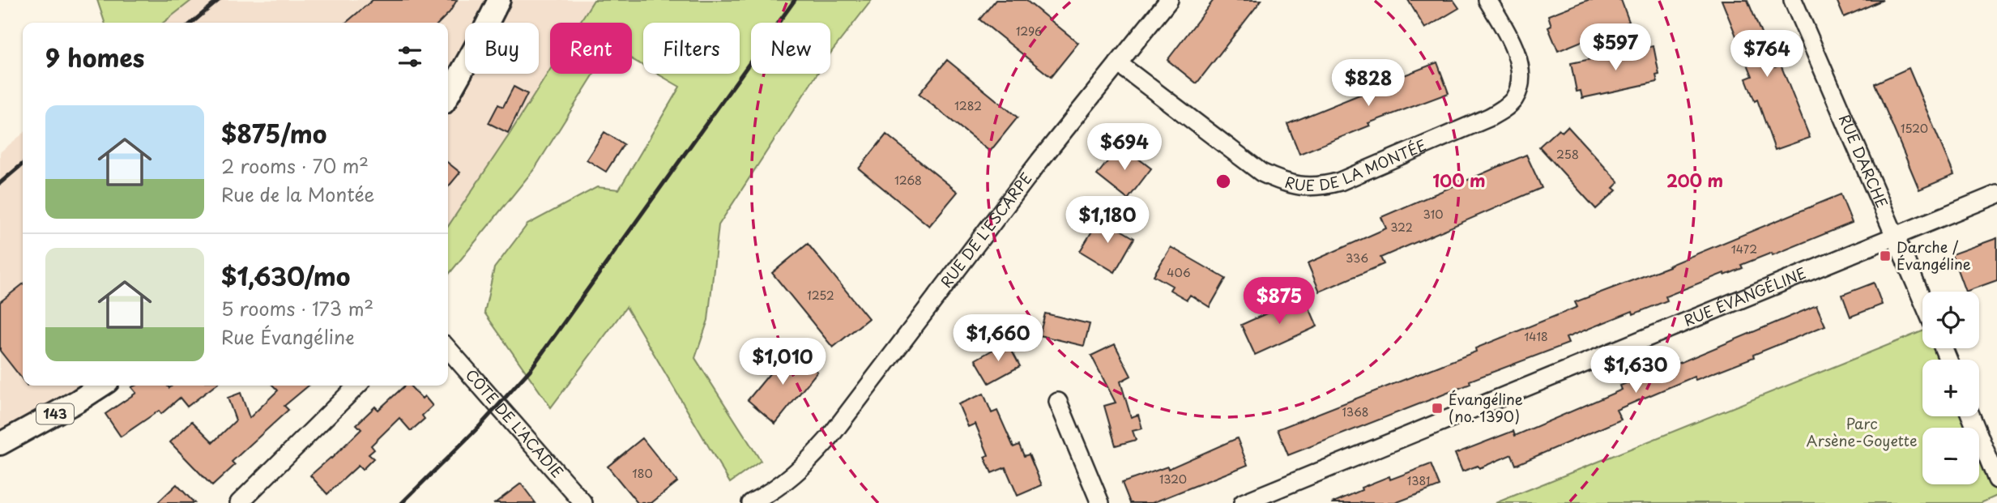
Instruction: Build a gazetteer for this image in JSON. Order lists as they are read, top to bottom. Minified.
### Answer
{"streets":{"main road":["143"],"street":["RUE DE LA MONTÉE","RUE DARCHE","RUE DE L'ESCARPE","RUE ÉVANGÉLINE","CÔTE DE L'ACADIE"]},"crossings":[["RUE DE LA MONTÉE","RUE DE L'ESCARPE"],["RUE DARCHE","RUE ÉVANGÉLINE"]],"parks":["Parc Arsène-Goyette"],"places":{"transit":["Darche / Évangéline","Évangéline (no. 1390)"]},"house_numbers":["1296","1282","1520","258","1268","310","322","1472","336","406","1252","1418","1368","180","1320","1381"],"page":{"chip":["Buy","Rent","Filters","New"],"heading":"9 homes","price":["$597","$764","$828","$694","$1,180","$875","$1,660","$1,010","$1,630"],"list":[{"name":"$875/mo","note":"2 rooms · 70 m² · Rue de la Montée"},{"name":"$1,630/mo","note":"5 rooms · 173 m² · Rue Évangéline"}],"map_buttons":["+","−"]},"rings":["100 m","200 m"]}
